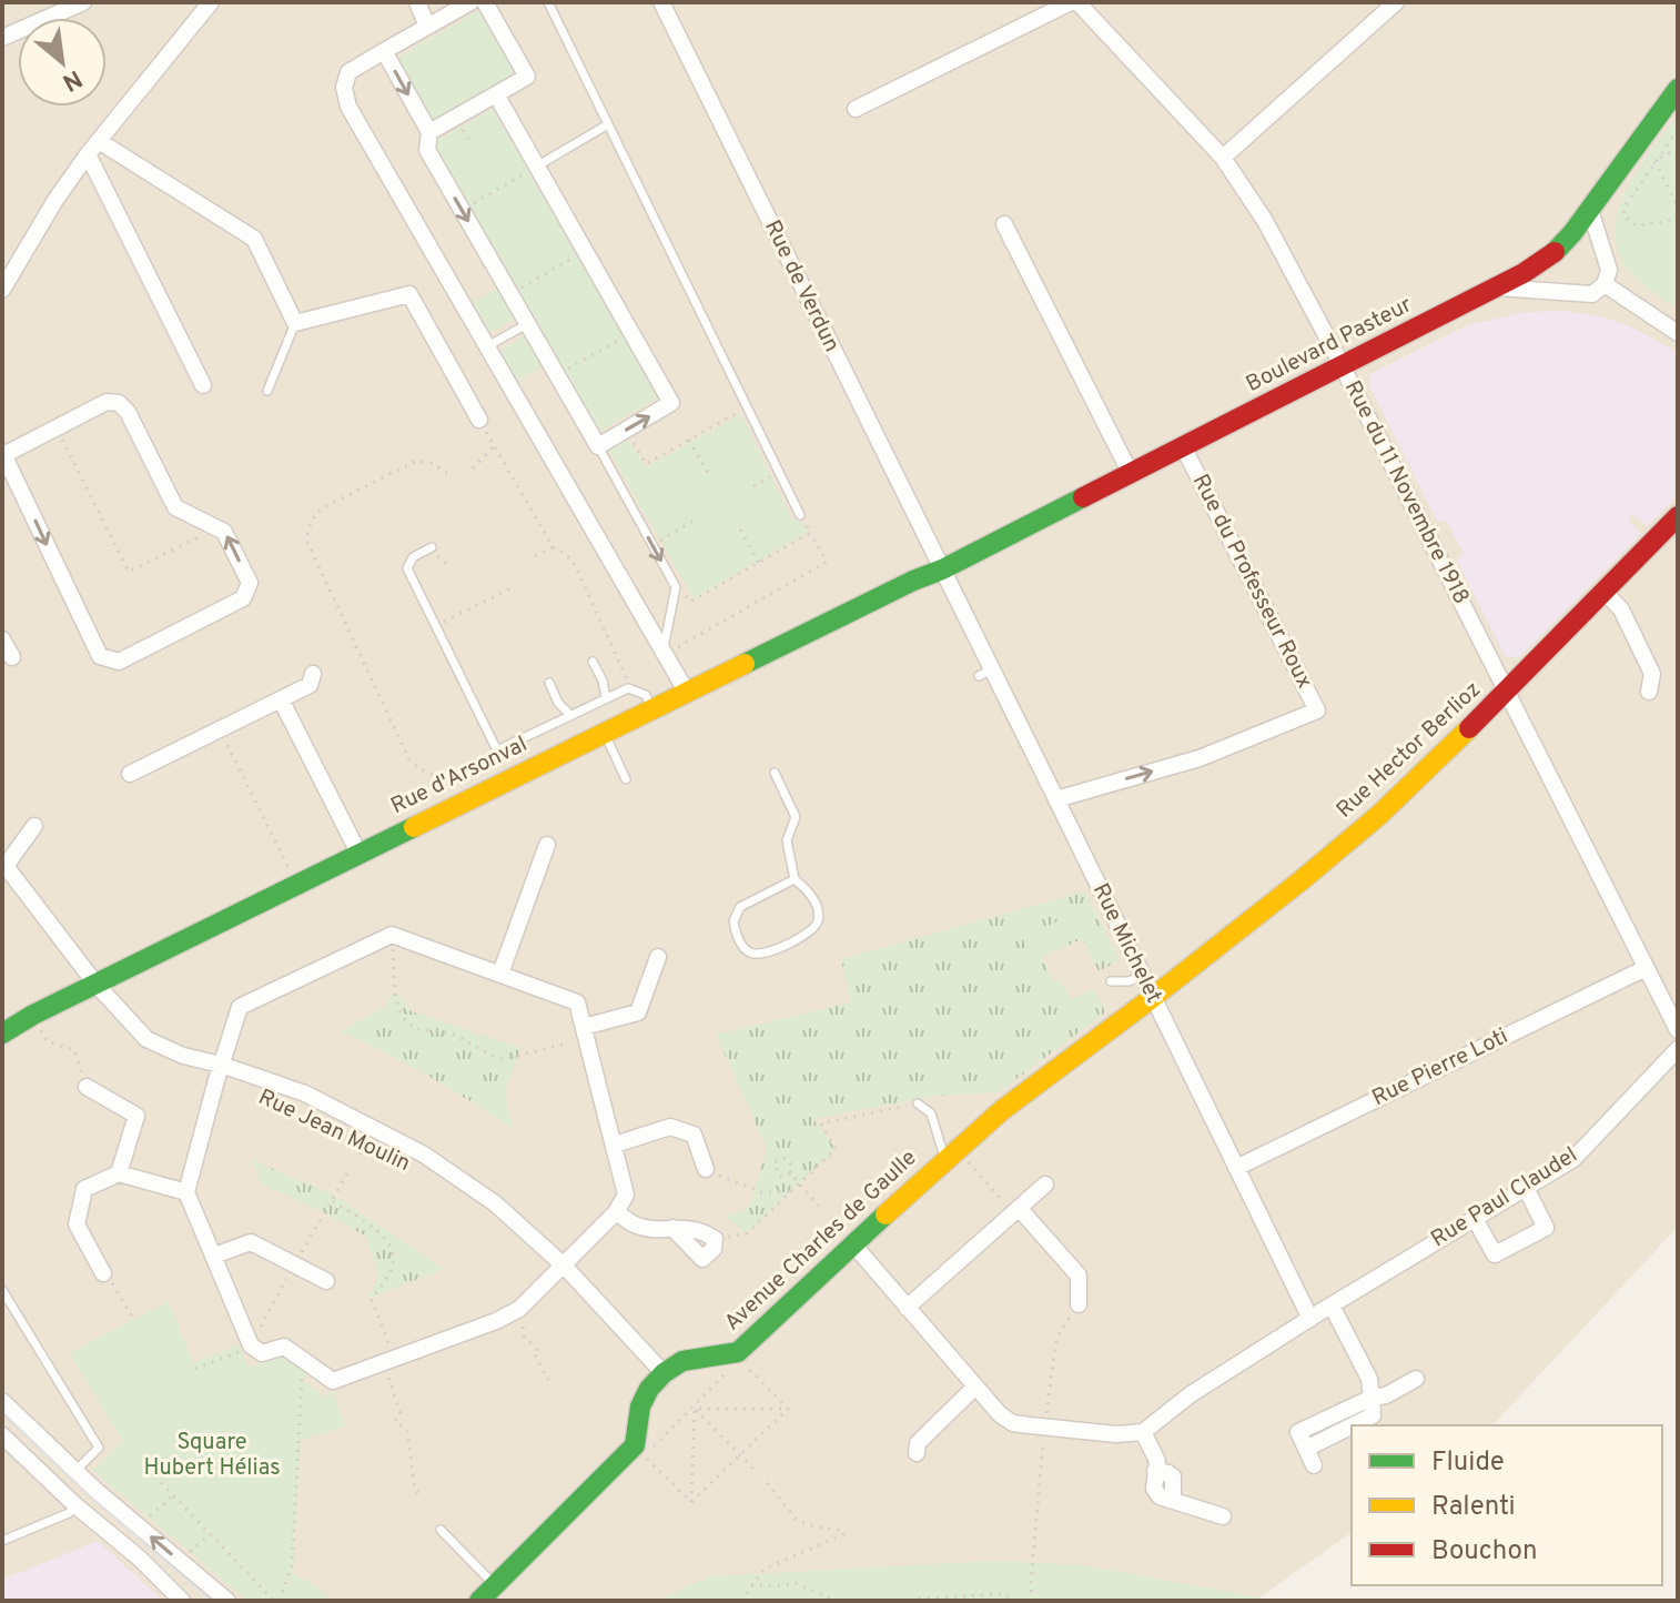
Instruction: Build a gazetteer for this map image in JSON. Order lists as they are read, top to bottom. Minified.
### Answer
{"streets":{"street":["Rue de Verdun","Boulevard Pasteur","Rue du 11 Novembre 1918","Rue du Professeur Roux","Rue Hector Berlioz","Rue d'Arsonval","Rue Michelet","Rue Pierre Loti","Rue Jean Moulin","Rue Paul Claudel","Avenue Charles de Gaulle"]},"crossings":[["Rue de Verdun","Boulevard Pasteur"],["Rue de Verdun","Rue d'Arsonval"],["Rue de Verdun","Rue Michelet"],["Boulevard Pasteur","Rue du 11 Novembre 1918"],["Boulevard Pasteur","Rue du Professeur Roux"],["Boulevard Pasteur","Rue d'Arsonval"],["Boulevard Pasteur","Rue Michelet"],["Rue du 11 Novembre 1918","Rue Hector Berlioz"],["Rue du 11 Novembre 1918","Rue Pierre Loti"],["Rue du Professeur Roux","Rue Michelet"],["Rue Hector Berlioz","Rue Michelet"],["Rue Hector Berlioz","Avenue Charles de Gaulle"],["Rue d'Arsonval","Rue Michelet"],["Rue d'Arsonval","Rue Jean Moulin"],["Rue Michelet","Rue Pierre Loti"],["Rue Michelet","Rue Paul Claudel"],["Rue Michelet","Avenue Charles de Gaulle"],["Rue Jean Moulin","Avenue Charles de Gaulle"]],"parks":["Square Hubert Hélias"],"legend":["Fluide","Ralenti","Bouchon"],"north":"bottom right"}
